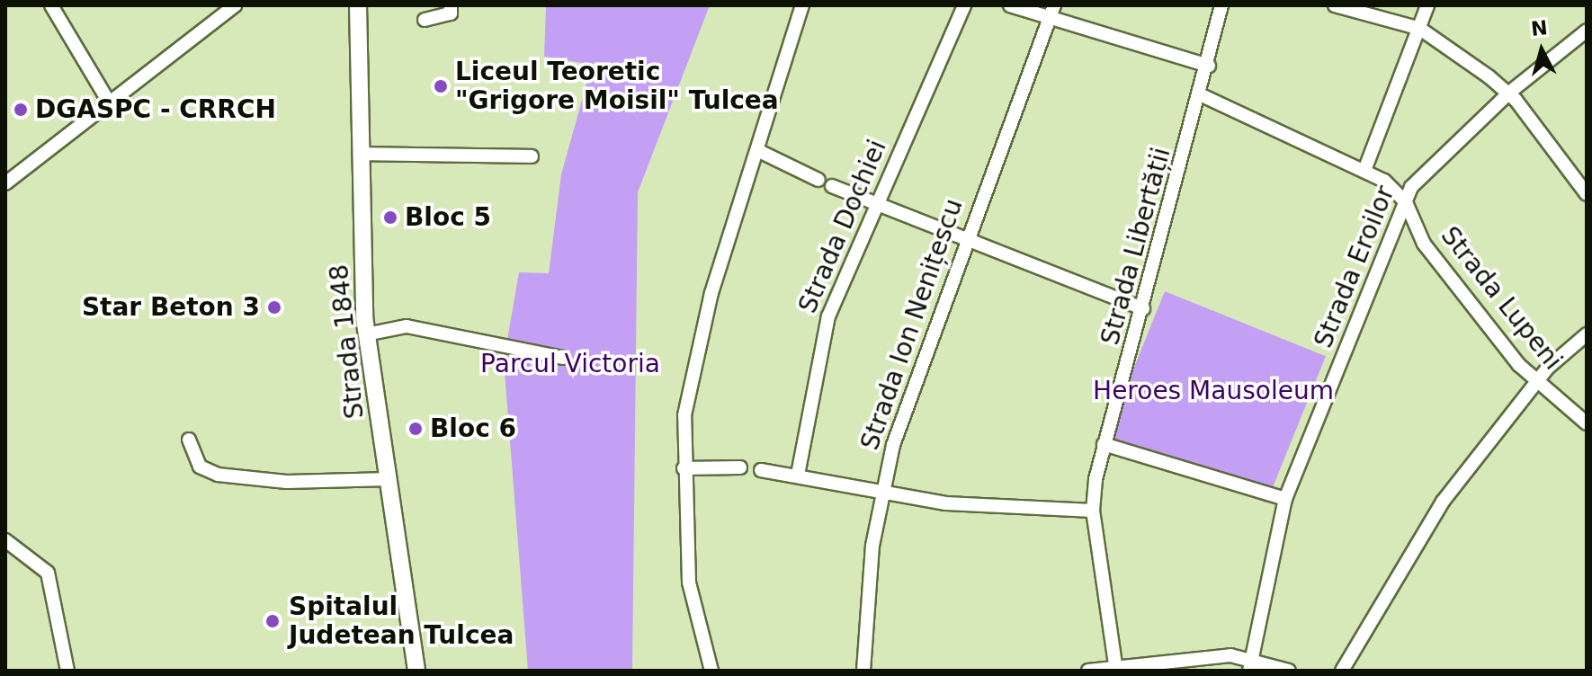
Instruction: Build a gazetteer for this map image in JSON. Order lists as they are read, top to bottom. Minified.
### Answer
{"streets":{"main road":["Strada 1848"],"street":["Strada Dochiei","Strada Libertății","Strada Eroilor","Strada Lupeni","Strada Ion Nenițescu"]},"crossings":[["Strada Libertății","Strada Lupeni"],["Strada Eroilor","Strada Lupeni"]],"parks":["Parcul Victoria","Heroes Mausoleum"],"places":["Liceul Teoretic \"Grigore Moisil\" Tulcea","DGASPC - CRRCH","Bloc 5","Star Beton 3","Bloc 6","Spitalul Judetean Tulcea"],"north":"top"}
